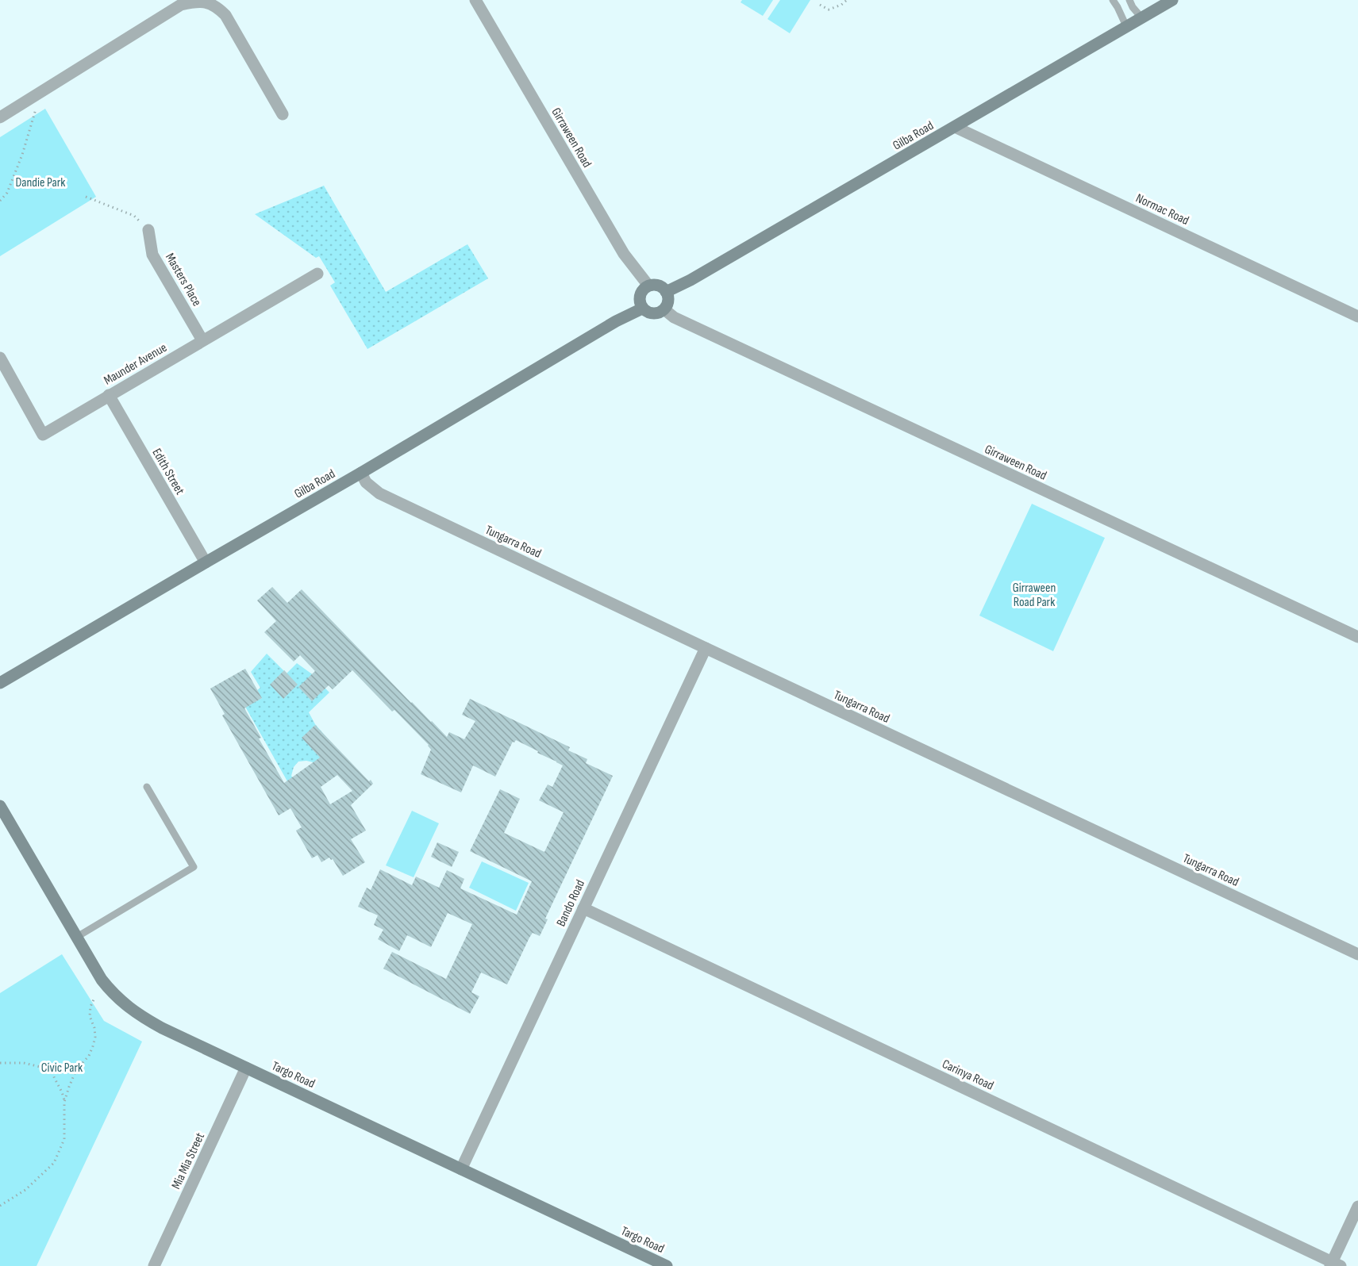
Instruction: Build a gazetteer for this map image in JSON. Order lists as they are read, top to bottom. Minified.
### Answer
{"streets":{"street":["Gilba Road","Girraween Road","Normac Road","Masters Place","Maunder Avenue","Edith Street","Tungarra Road","Bando Road","Targo Road","Carinya Road","Mia Mia Street"]},"crossings":[["Gilba Road","Girraween Road"],["Gilba Road","Normac Road"],["Gilba Road","Edith Street"],["Gilba Road","Tungarra Road"],["Masters Place","Maunder Avenue"],["Maunder Avenue","Edith Street"],["Tungarra Road","Bando Road"],["Bando Road","Targo Road"],["Bando Road","Carinya Road"],["Targo Road","Mia Mia Street"]],"parks":["Dandie Park","Girraween Road Park","Civic Park"]}
